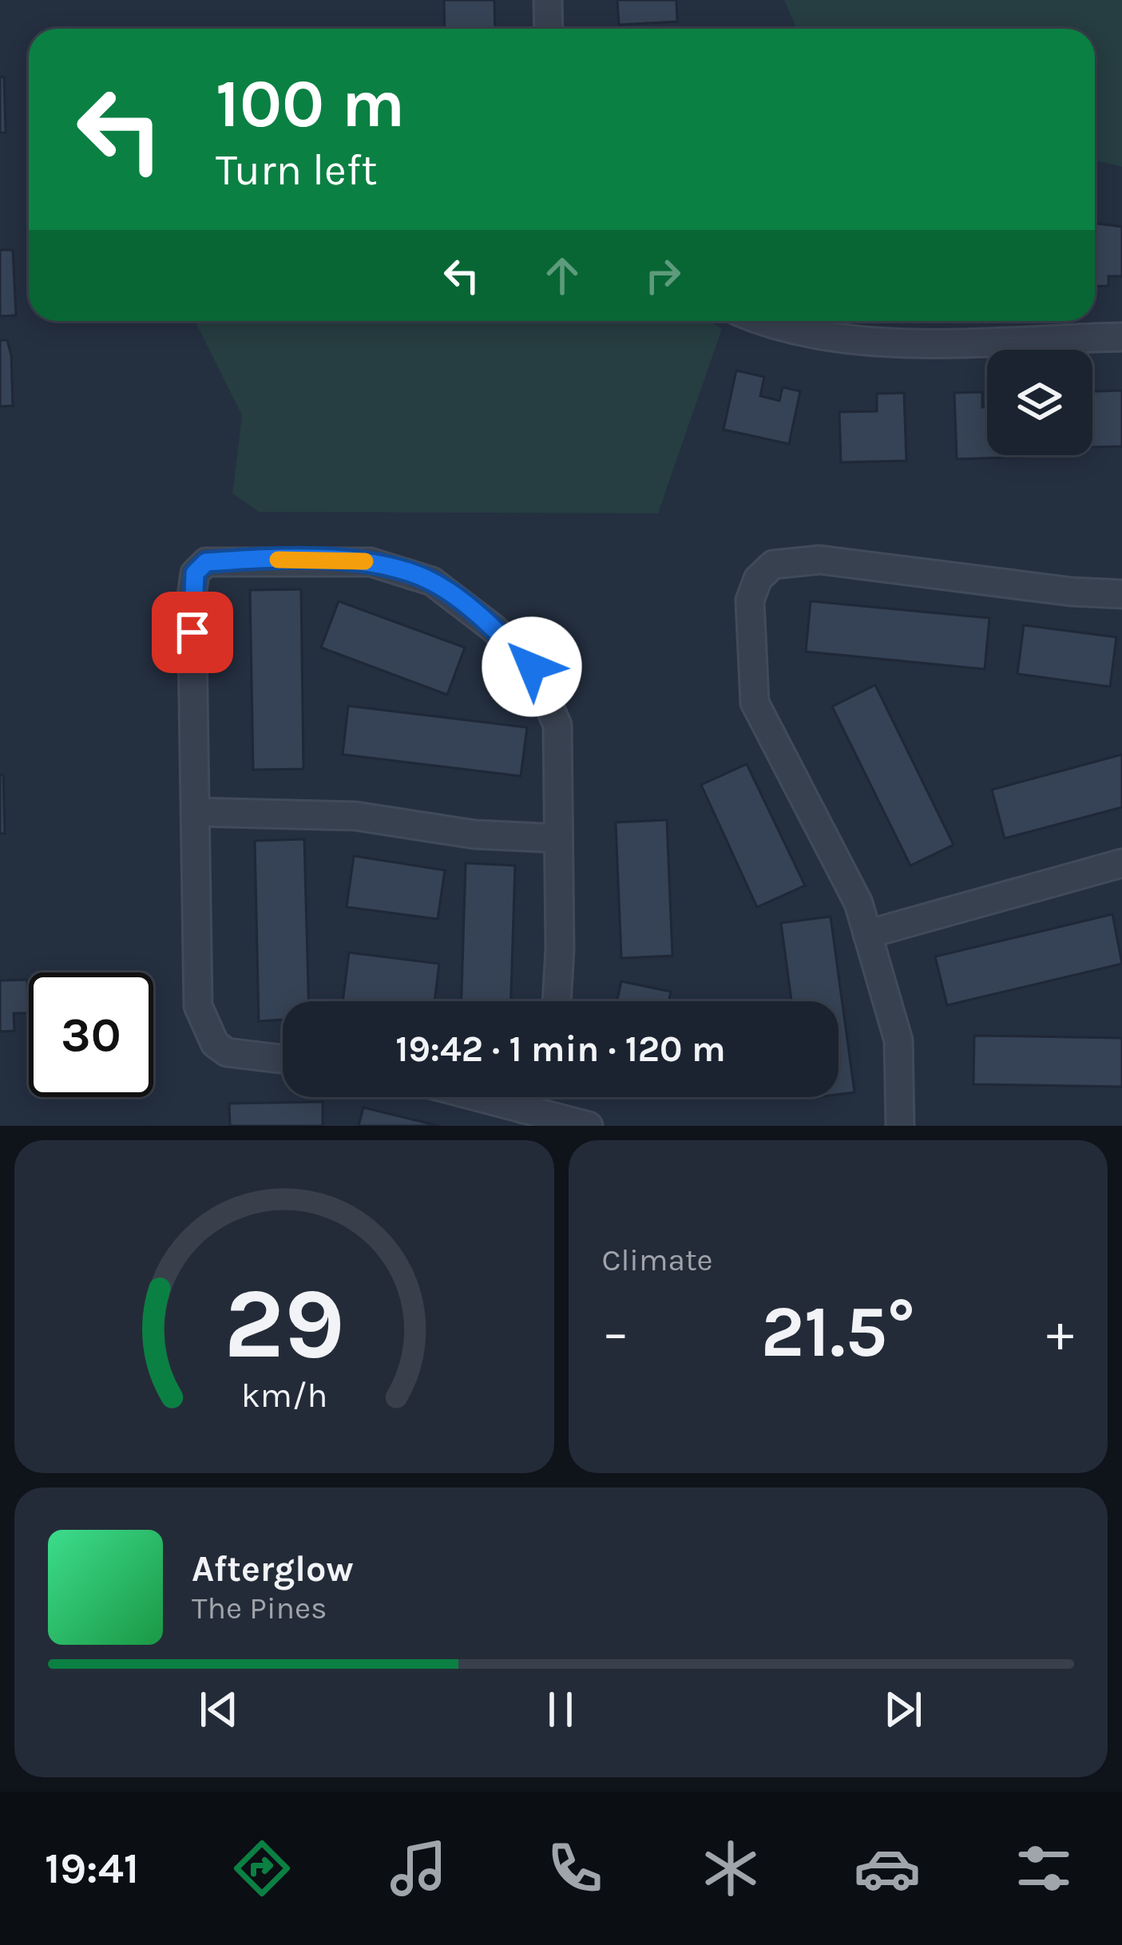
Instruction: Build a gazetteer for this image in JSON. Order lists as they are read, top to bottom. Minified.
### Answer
{"page":{"turn":["100 m","Turn left"],"limit":"30","trip":"19:42 · 1 min · 120 m","tile":"Climate","heat":["−","21.5°","+"],"song":["Afterglow","The Pines"],"tabs":"19:41","gauge":["29","km/h"]}}
